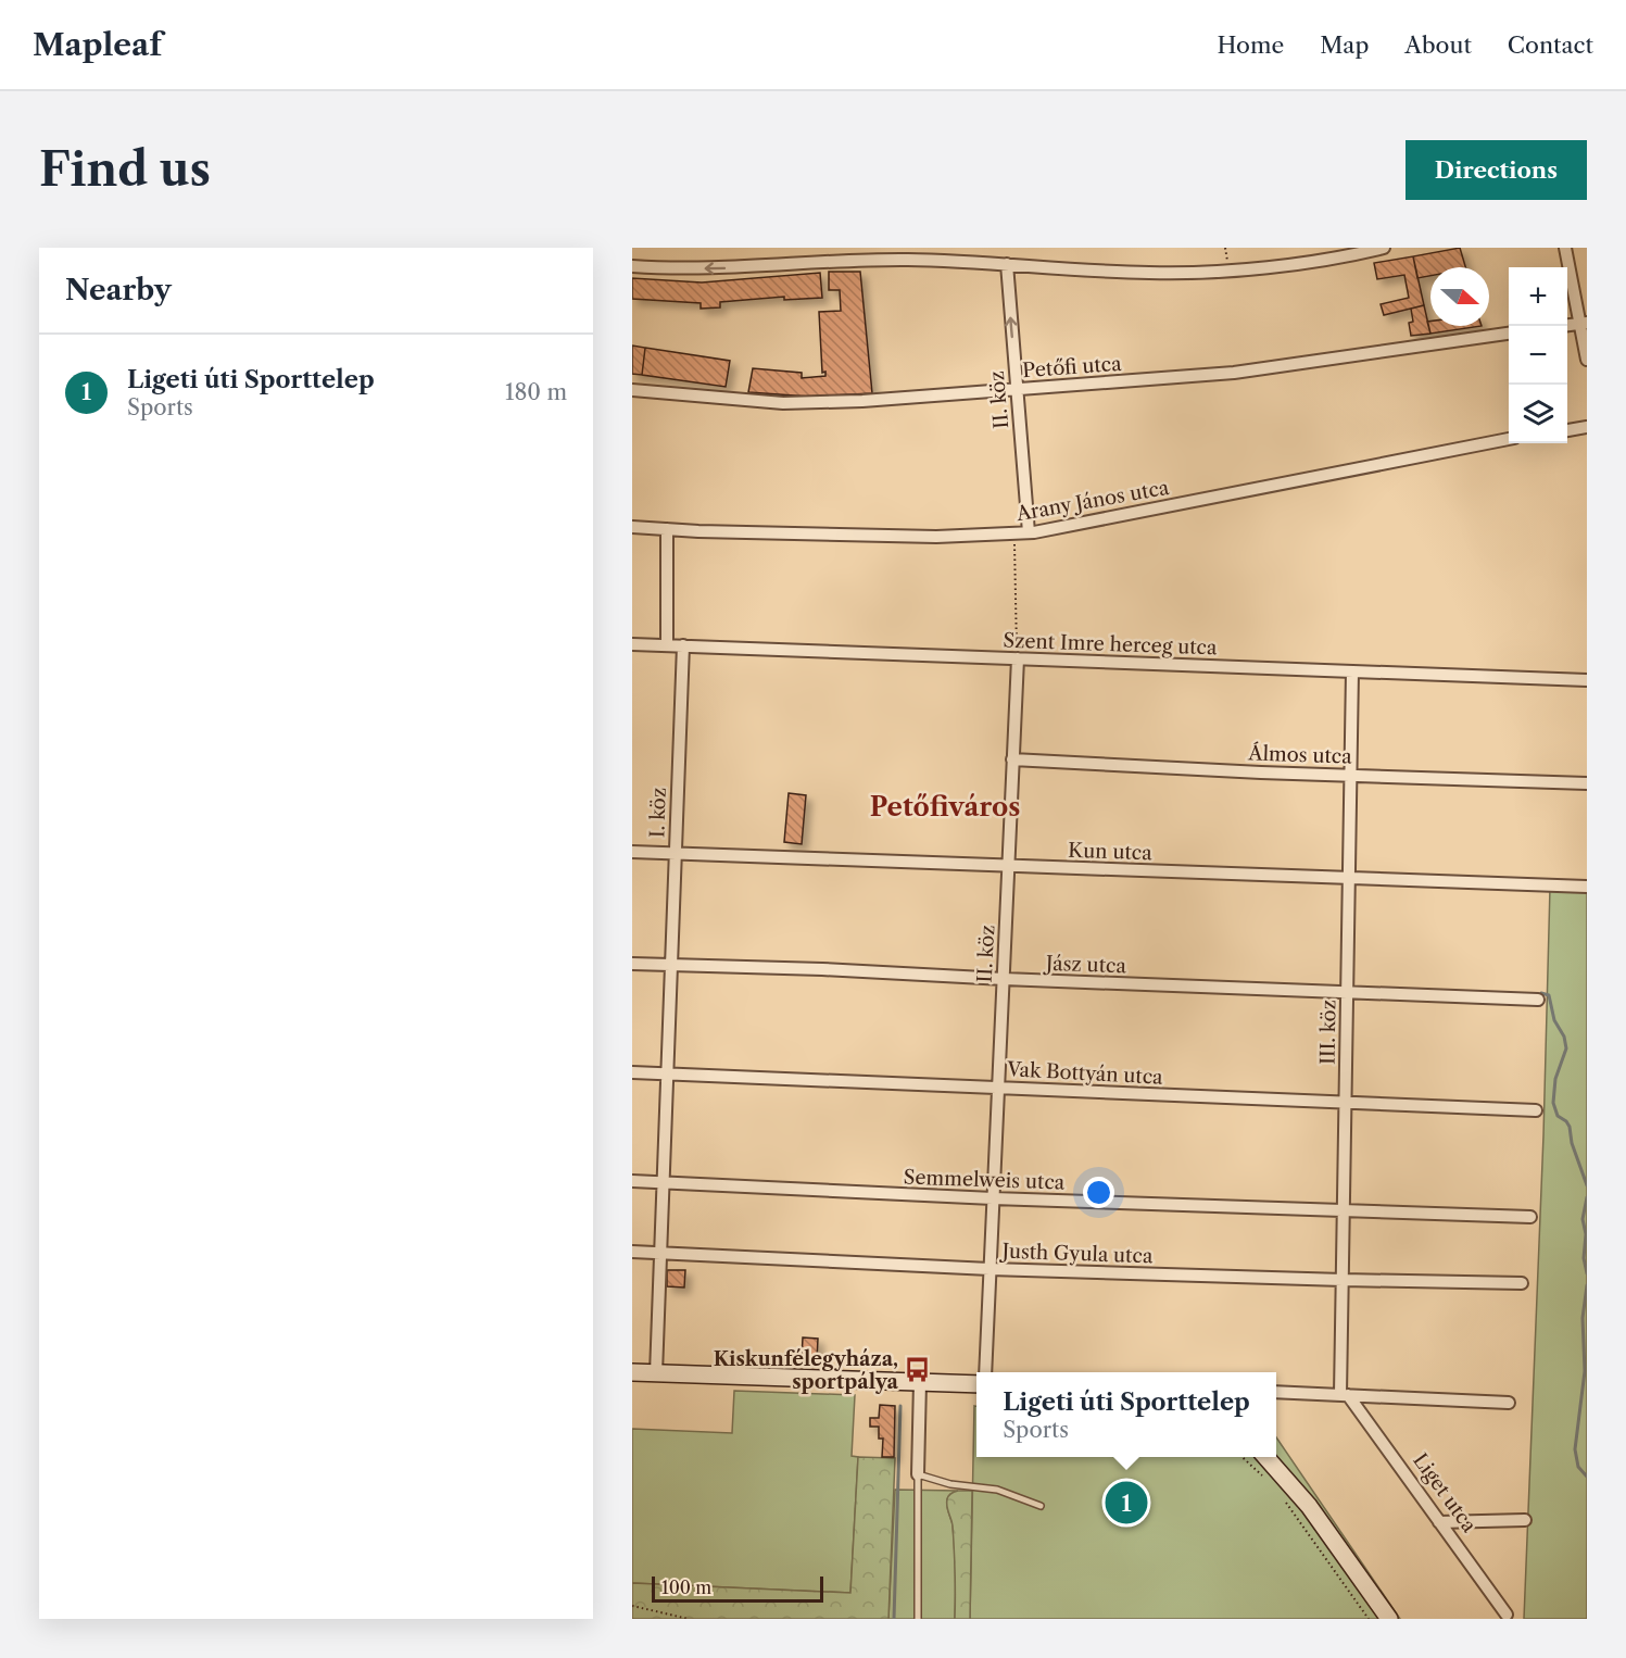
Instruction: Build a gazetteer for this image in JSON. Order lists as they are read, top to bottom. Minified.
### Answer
{"streets":{"street":["Petőfi utca","II. köz","Arany János utca","Szent Imre herceg utca","Álmos utca","I. köz","Kun utca","Jász utca","III. köz","Vak Bottyán utca","Semmelweis utca","Justh Gyula utca","Liget utca"]},"crossings":[["Petőfi utca","II. köz"],["II. köz","Arany János utca"],["II. köz","Szent Imre herceg utca"],["II. köz","Álmos utca"],["II. köz","Kun utca"],["II. köz","Jász utca"],["II. köz","Vak Bottyán utca"],["II. köz","Semmelweis utca"],["II. köz","Justh Gyula utca"],["Szent Imre herceg utca","I. köz"],["Szent Imre herceg utca","III. köz"],["Álmos utca","III. köz"],["I. köz","Kun utca"],["I. köz","Jász utca"],["I. köz","Vak Bottyán utca"],["I. köz","Semmelweis utca"],["I. köz","Justh Gyula utca"],["Kun utca","III. köz"],["Jász utca","III. köz"],["III. köz","Vak Bottyán utca"],["III. köz","Semmelweis utca"],["III. köz","Justh Gyula utca"],["III. köz","Liget utca"]],"districts":["Petőfiváros"],"places":{"bus stop":["Kiskunfélegyháza, sportpálya"]},"scale_bar":"100 m","north":"right","page":{"header":"Mapleaf","nav":["Home","Map","About","Contact"],"buttons":"Directions","title":"Find us","heading":"Nearby","map_buttons":["+","−"],"list":[{"mark":"1","name":"Ligeti úti Sporttelep","note":"Sports","value":"180 m"}],"popup":["Ligeti úti Sporttelep","Sports"],"pins":"1","scale":"100 m"}}
